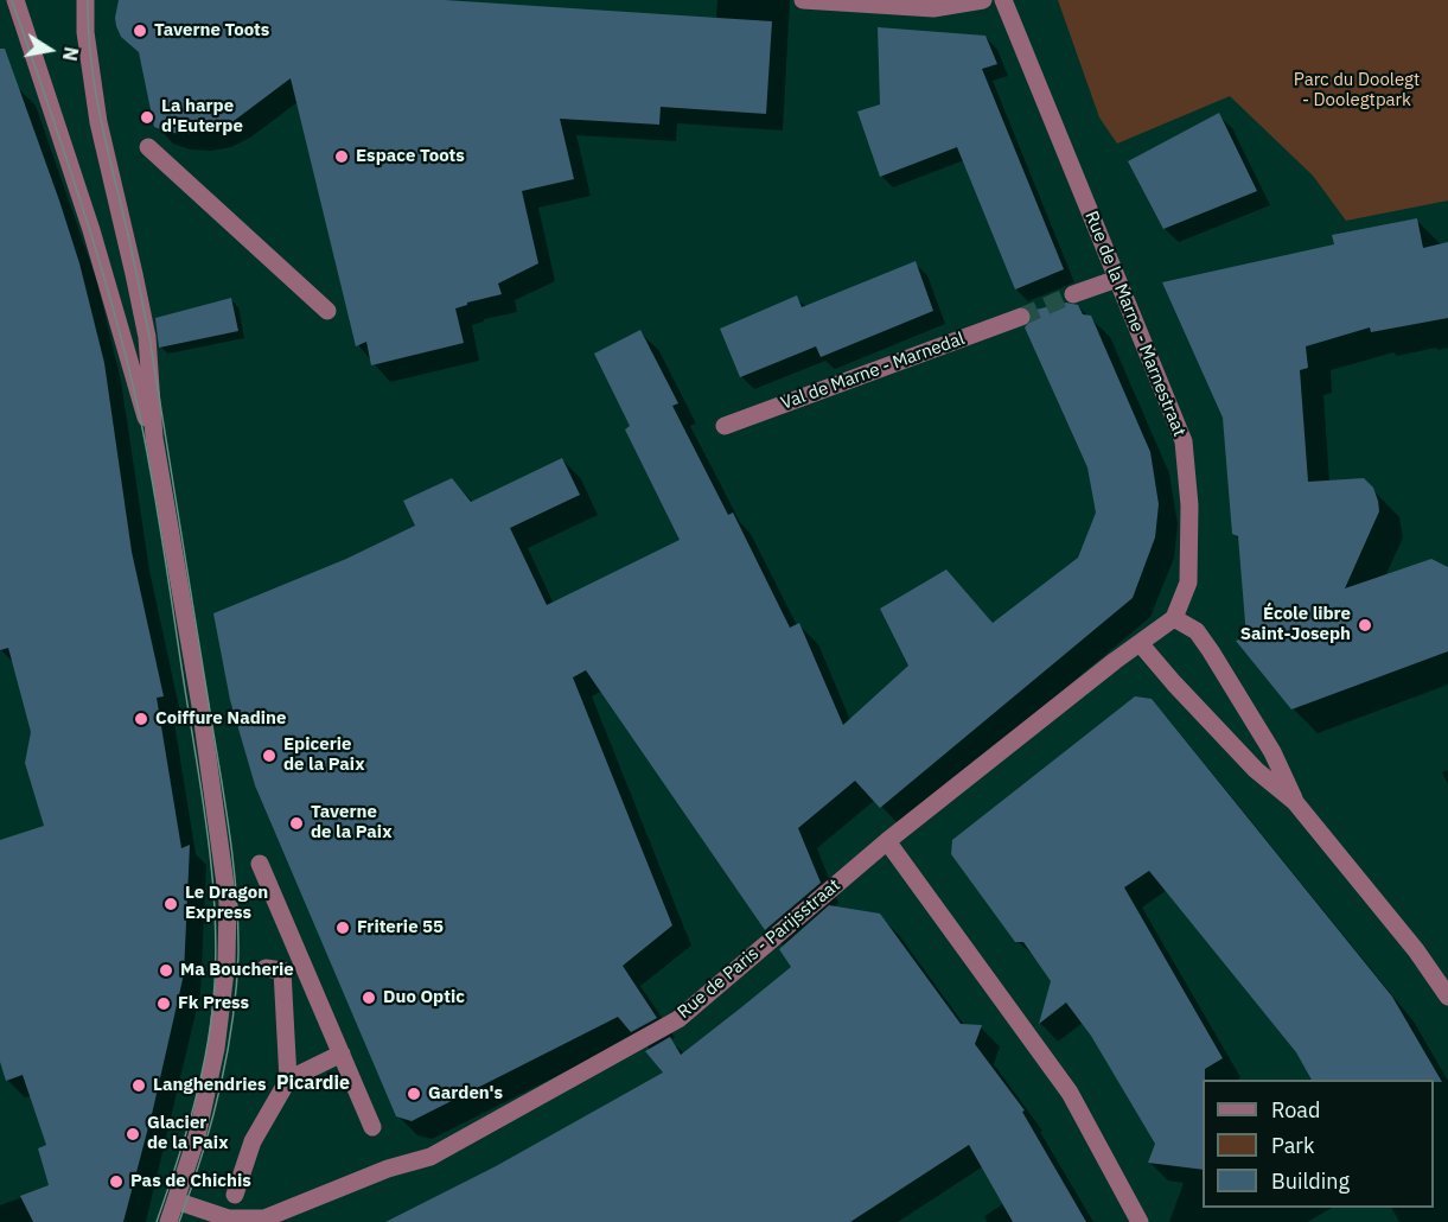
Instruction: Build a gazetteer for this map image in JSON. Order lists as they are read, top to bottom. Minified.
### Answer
{"streets":{"street":["Rue de la Marne - Marnestraat","Val de Marne - Marnedal","Rue de Paris - Parijsstraat"]},"districts":["Picardie"],"parks":["Parc du Doolegt - Doolegtpark"],"places":["Taverne Toots","La harpe d'Euterpe","Espace Toots","École libre Saint-Joseph","Coiffure Nadine","Epicerie de la Paix","Taverne de la Paix","Le Dragon Express","Friterie 55","Ma Boucherie","Duo Optic","Fk Press","Langhendries","Garden's","Glacier de la Paix","Pas de Chichis"],"legend":["Road","Park","Building"],"north":"right"}
